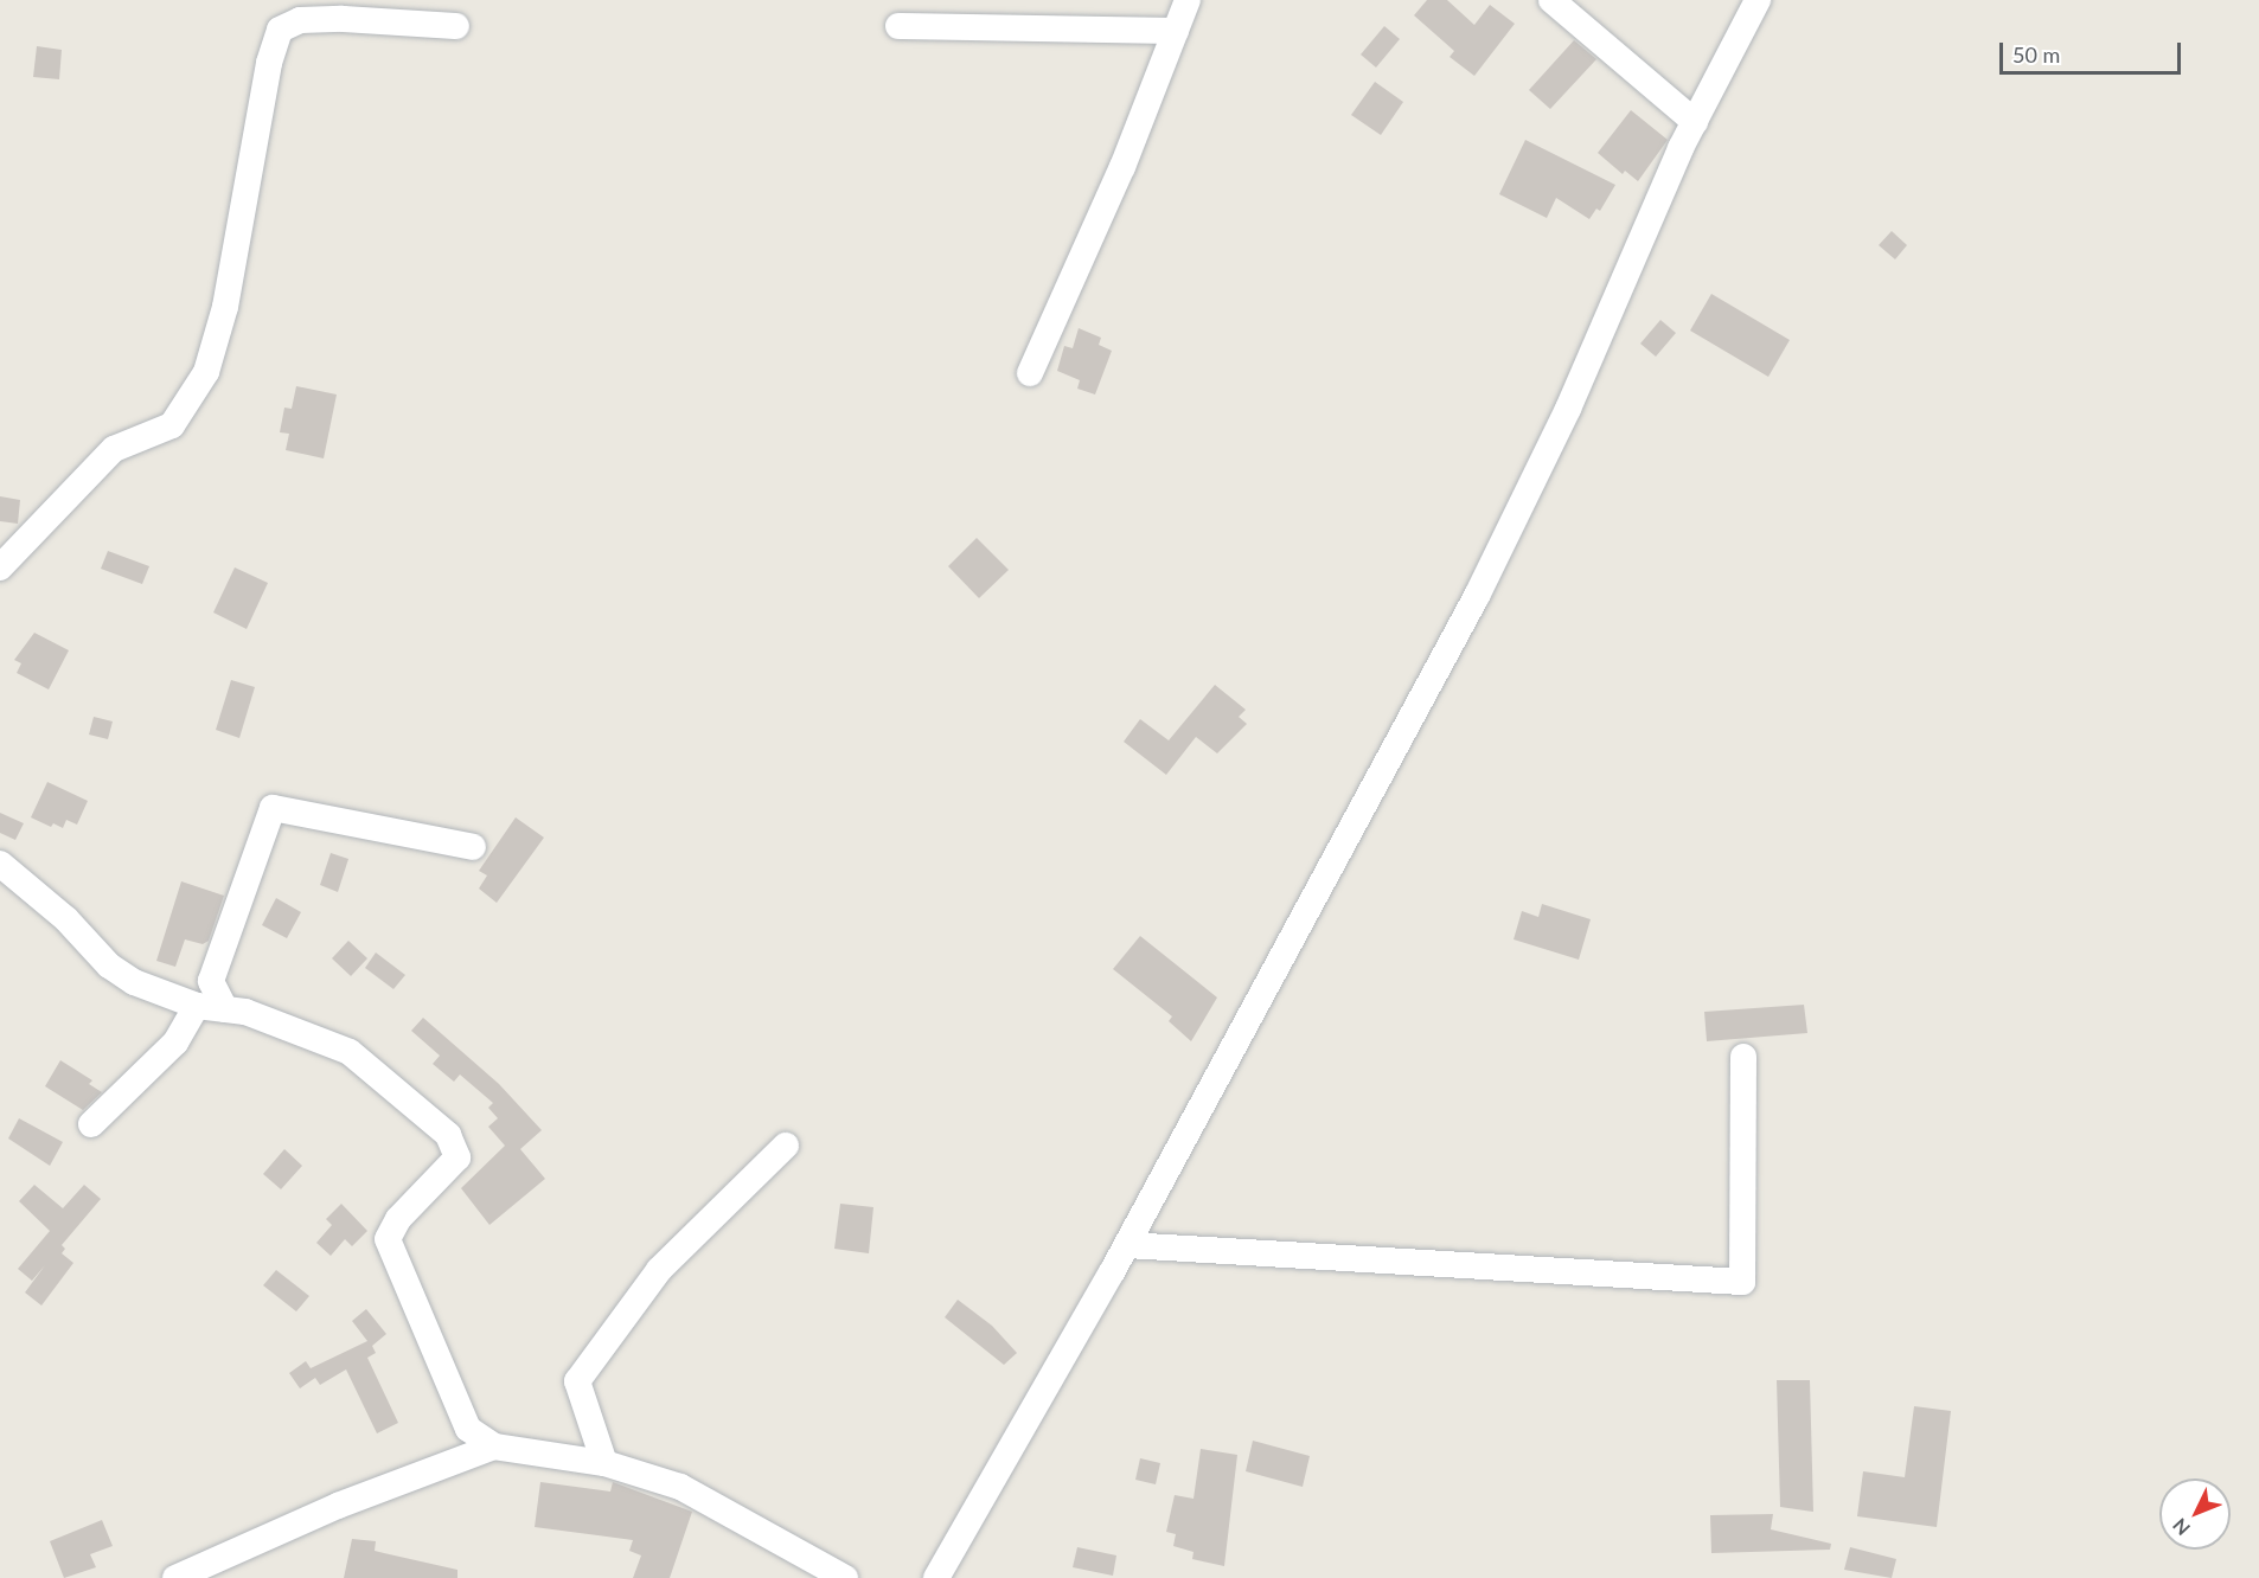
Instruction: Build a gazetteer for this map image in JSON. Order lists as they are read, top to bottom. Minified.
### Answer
{"scale_bar":"50 m","north":"bottom left"}
